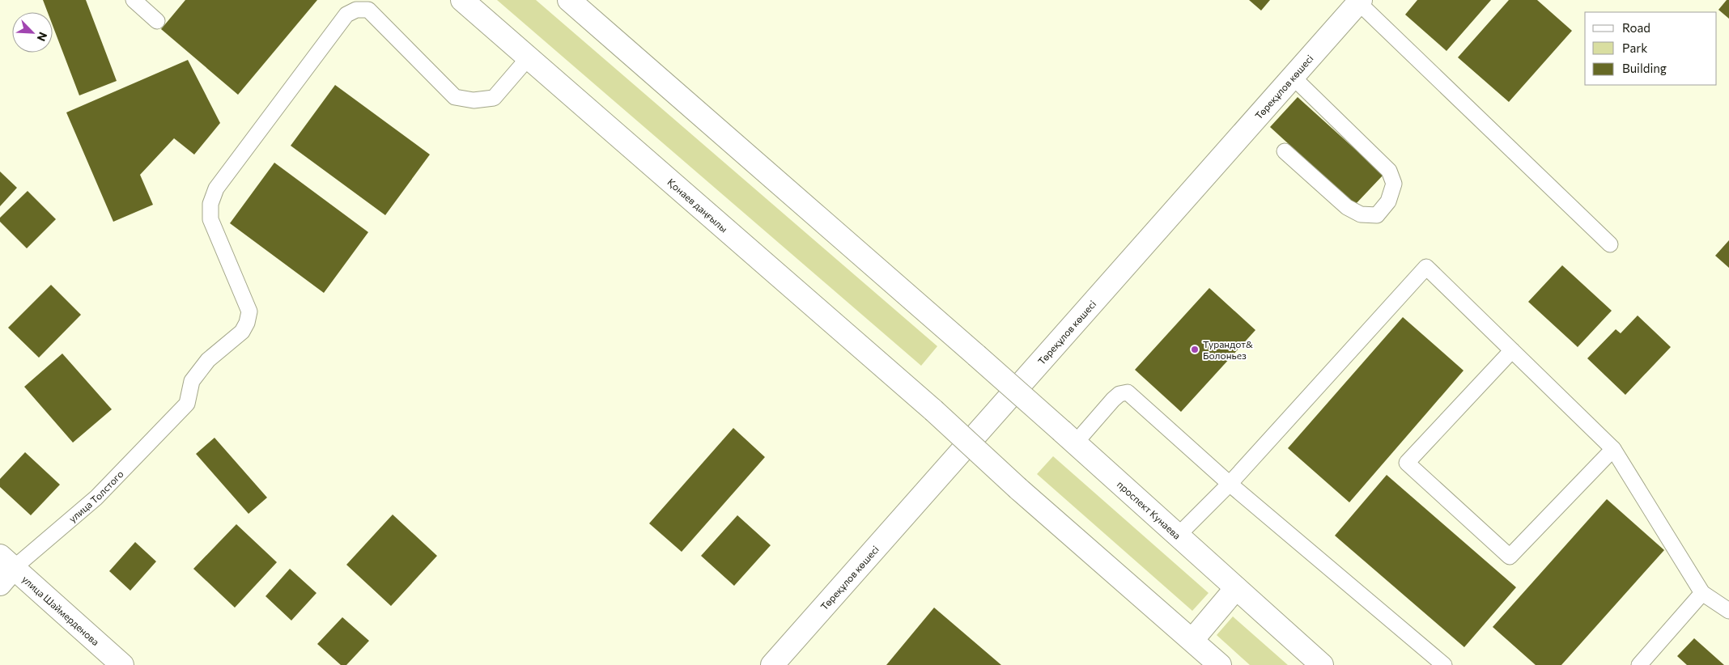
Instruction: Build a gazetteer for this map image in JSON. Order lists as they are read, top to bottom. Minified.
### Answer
{"streets":{"main road":["Төреқұлов көшесі","Қонаев даңғылы","проспект Кунаева","улица Шаймерденова"],"lane":["улица Толстого"]},"crossings":[["улица Толстого","улица Шаймерденова"]],"places":["Турандот& Болоньез"],"legend":["Road","Park","Building"],"north":"bottom right"}
